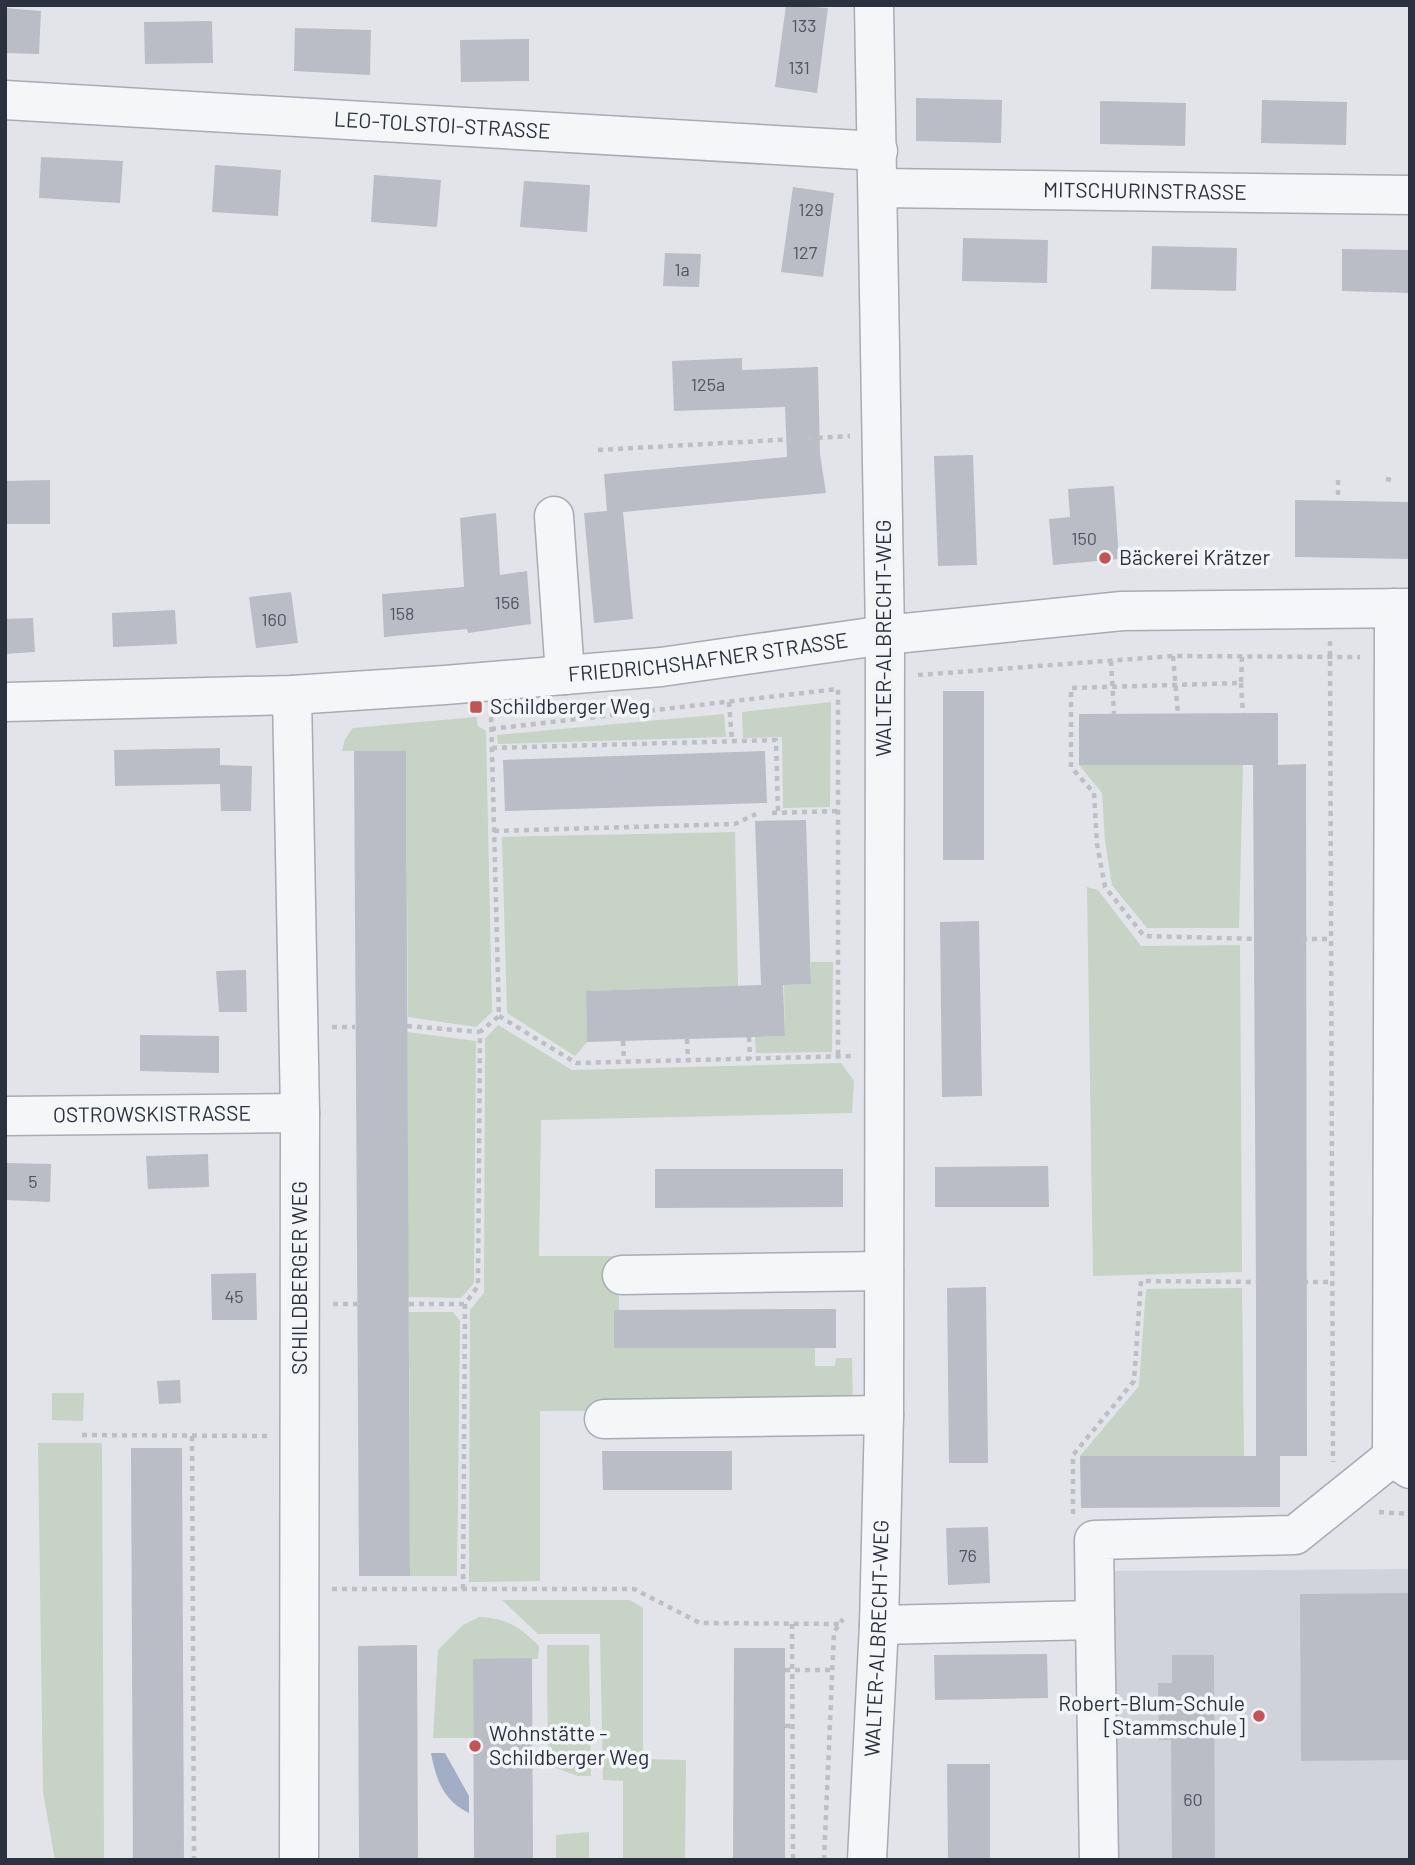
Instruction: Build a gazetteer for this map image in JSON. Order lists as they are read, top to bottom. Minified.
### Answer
{"streets":{"street":["LEO-TOLSTOI-STRASSE","MITSCHURINSTRASSE","WALTER-ALBRECHT-WEG","FRIEDRICHSHAFNER STRASSE","OSTROWSKISTRASSE","SCHILDBERGER WEG"]},"crossings":[["LEO-TOLSTOI-STRASSE","MITSCHURINSTRASSE"],["LEO-TOLSTOI-STRASSE","WALTER-ALBRECHT-WEG"],["MITSCHURINSTRASSE","WALTER-ALBRECHT-WEG"],["WALTER-ALBRECHT-WEG","FRIEDRICHSHAFNER STRASSE"],["FRIEDRICHSHAFNER STRASSE","SCHILDBERGER WEG"],["OSTROWSKISTRASSE","SCHILDBERGER WEG"]],"places":{"other":["Bäckerei Krätzer","Robert-Blum-Schule [Stammschule]","Wohnstätte - Schildberger Weg"],"transit":["Schildberger Weg"]},"house_numbers":["133","131","129","127","1a","125a","150","156","158","160","5","45","76","60"]}
